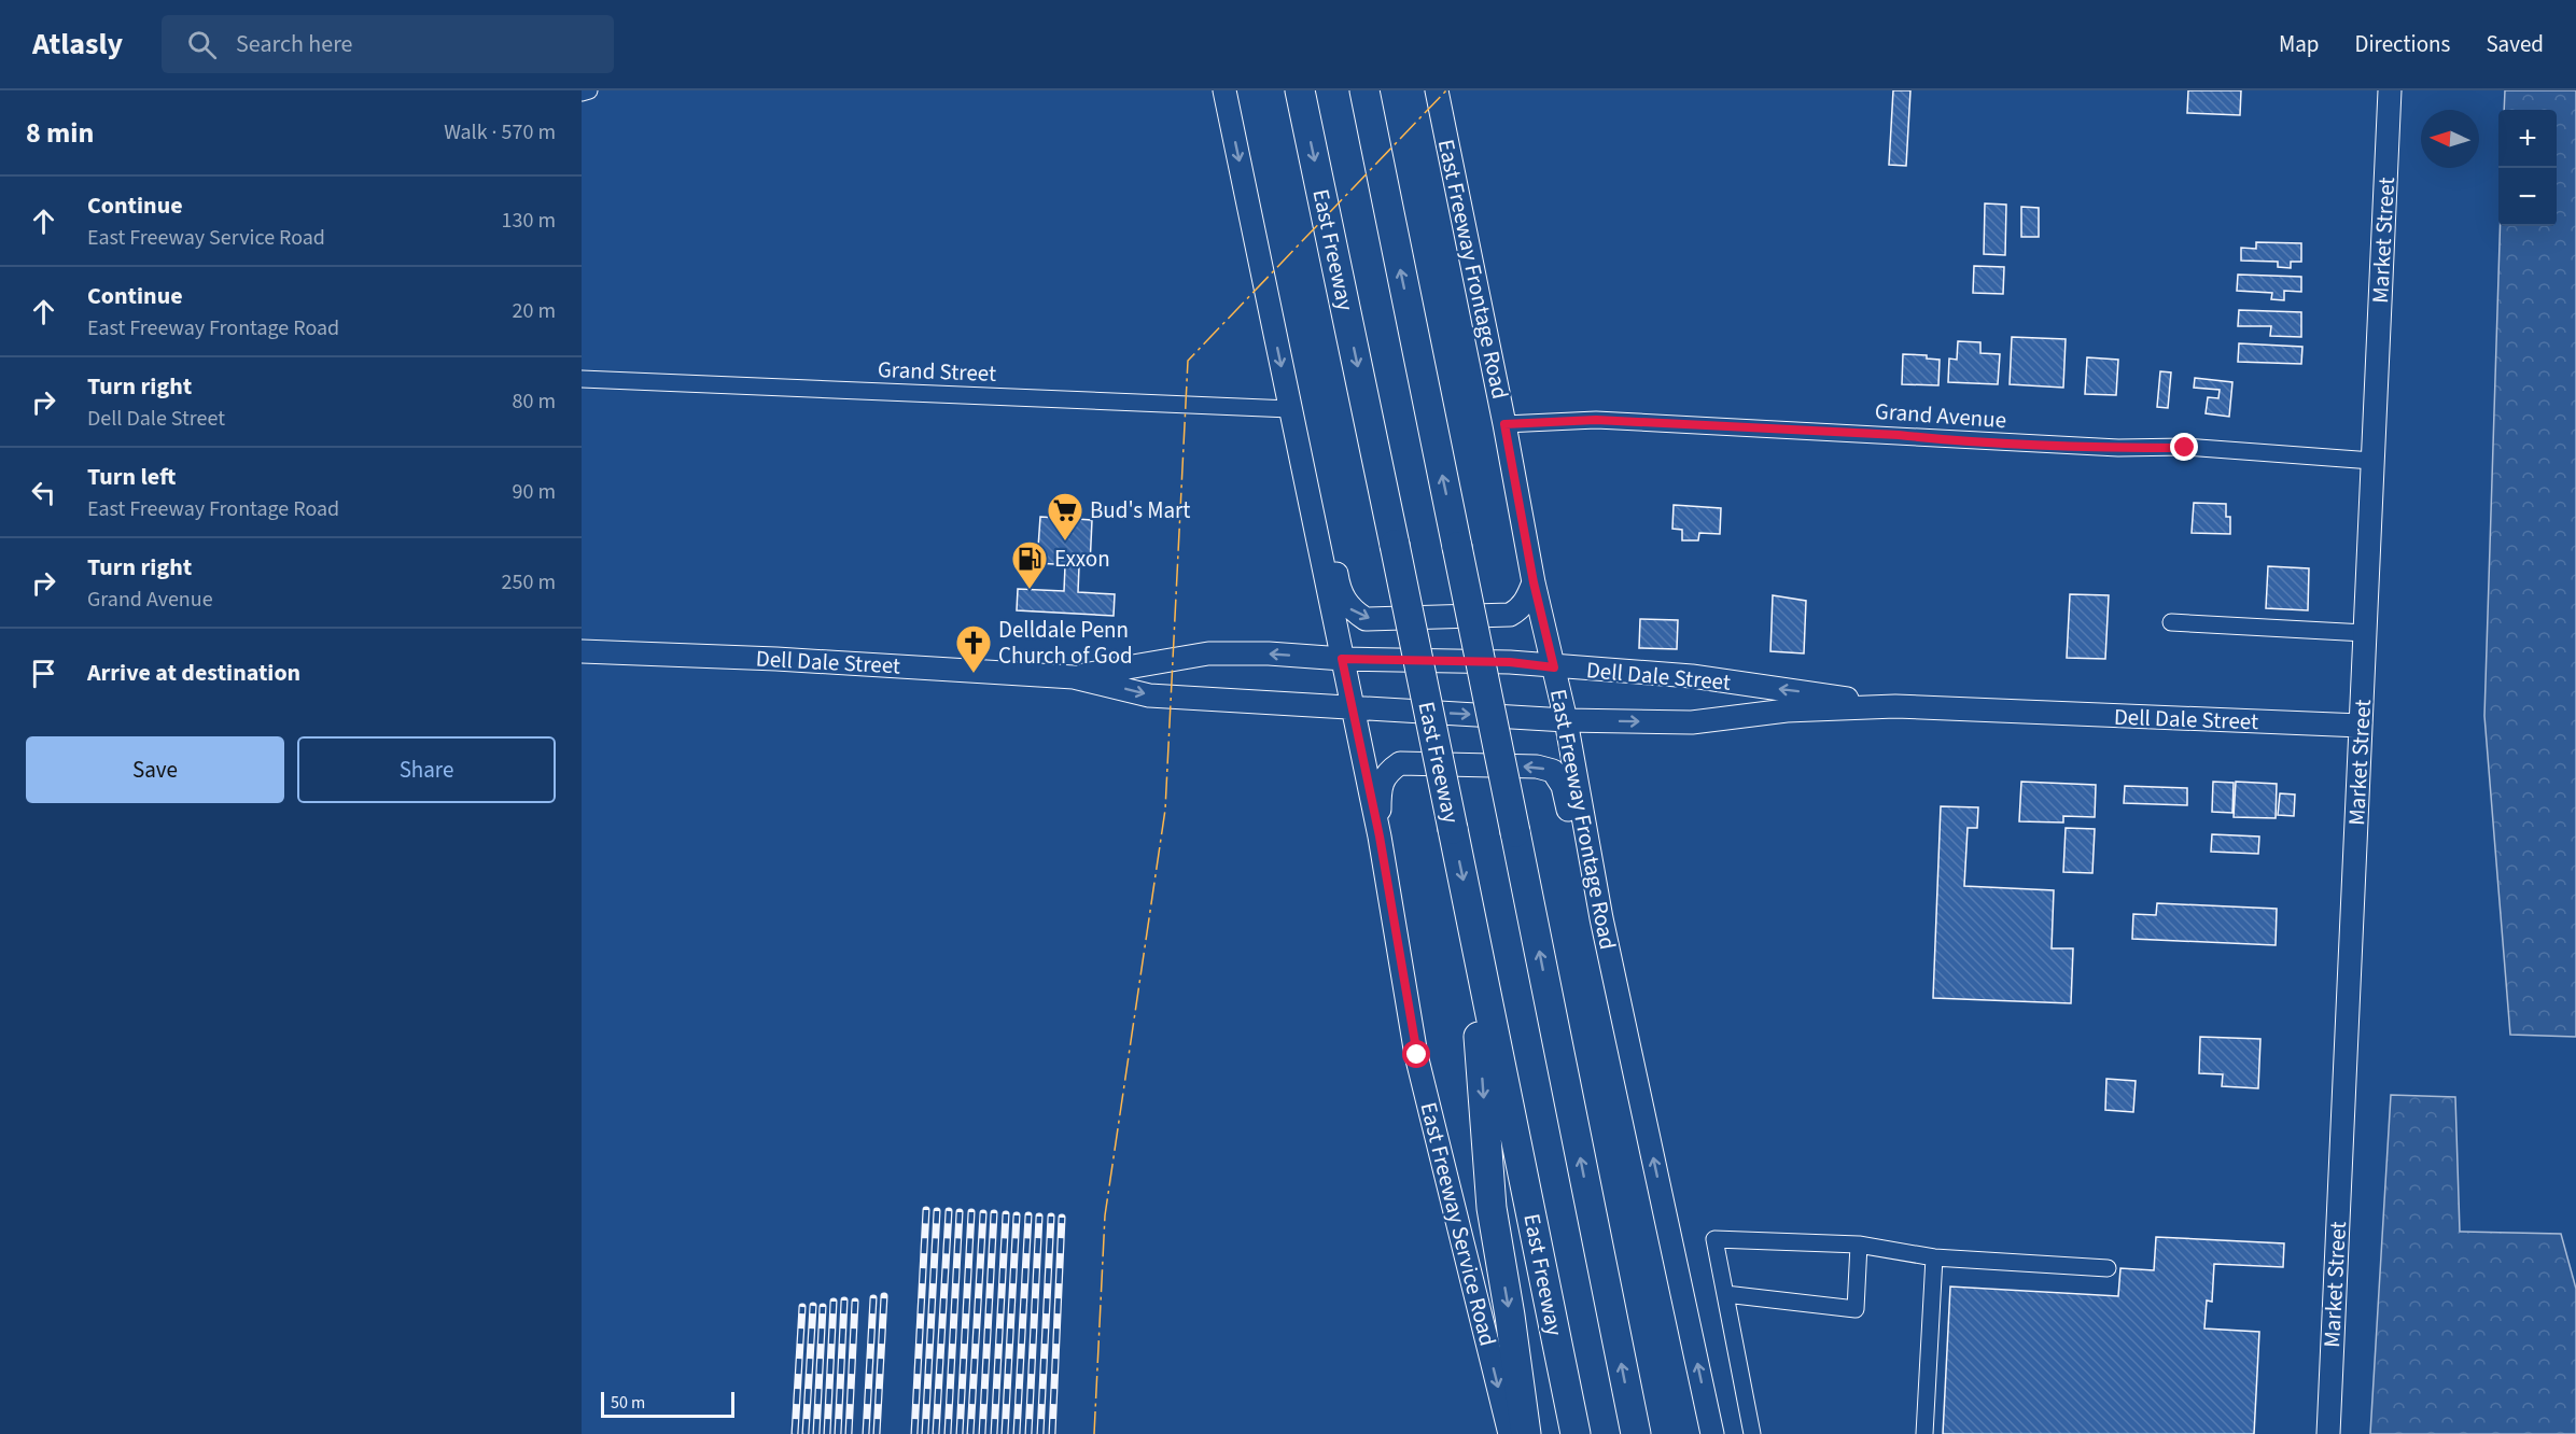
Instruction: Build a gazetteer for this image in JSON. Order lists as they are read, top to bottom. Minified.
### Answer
{"streets":{"highway":["East Freeway"],"main road":["Market Street","East Freeway Frontage Road","Dell Dale Street","East Freeway Service Road"],"street":["Grand Street","Grand Avenue"]},"crossings":[["Market Street","Grand Avenue"],["Market Street","Dell Dale Street"],["East Freeway Frontage Road","Grand Avenue"],["East Freeway Frontage Road","Dell Dale Street"],["Dell Dale Street","East Freeway Service Road"]],"one_way":["East Freeway Frontage Road","East Freeway Service Road"],"places":{"supermarket":["Bud's Mart"],"fuel station":["Exxon"],"church":["Delldale Penn Church of God"]},"scale_bar":"50 m","north":"left","page":{"header":"Atlasly","search":"Search here","nav":["Map","Directions","Saved"],"heading":["8 min","Walk · 570 m"],"map_buttons":["+","−"],"list":[["Continue","East Freeway Service Road","130 m"],["Continue","East Freeway Frontage Road","20 m"],["Turn right","Dell Dale Street","80 m"],["Turn left","East Freeway Frontage Road","90 m"],["Turn right","Grand Avenue","250 m"],"Arrive at destination"],"buttons":["Save","Share"],"scale":"50 m"}}
